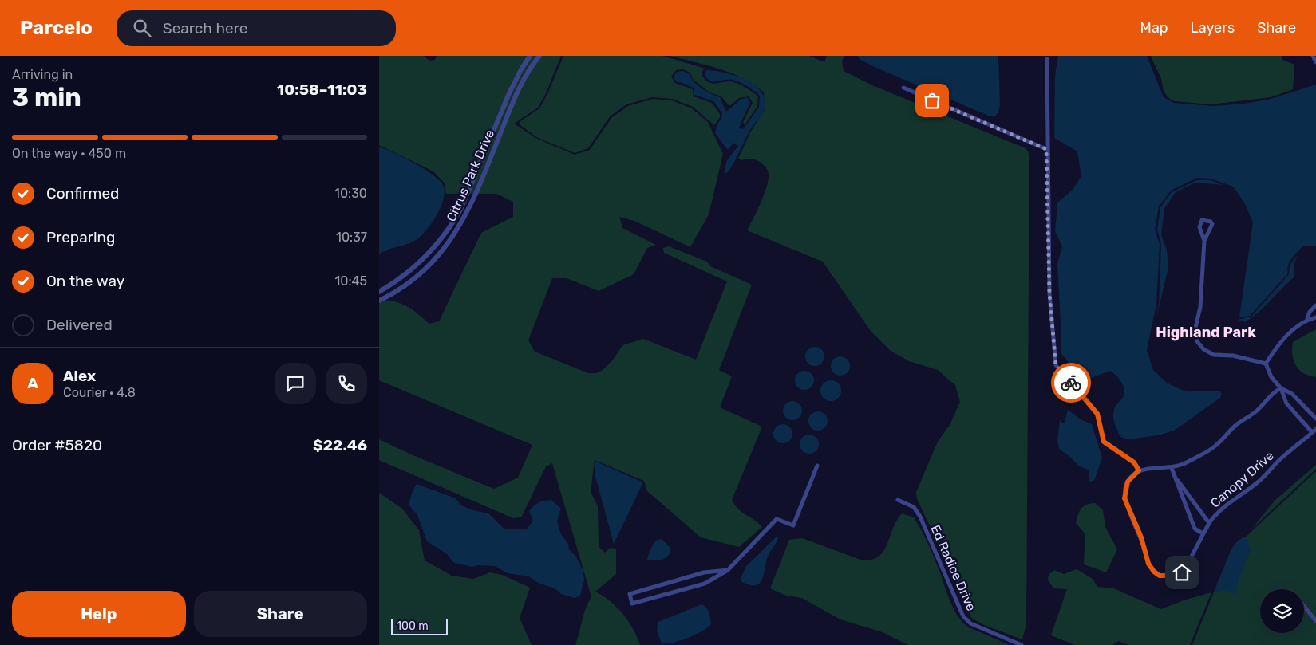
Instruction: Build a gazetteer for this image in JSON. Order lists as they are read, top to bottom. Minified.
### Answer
{"streets":{"street":["Citrus Park Drive","Canopy Drive","Ed Radice Drive"]},"districts":["Highland Park"],"scale_bar":"100 m","page":{"header":"Parcelo","search":"Search here","nav":["Map","Layers","Share"],"heading":["3 min","Arriving in","10:58–11:03"],"panel":["Alex","Courier · 4.8","Order #5820","$22.46"],"bar":"On the way · 450 m","list":[["Confirmed","10:30"],["Preparing","10:37"],["On the way","10:45"],"Delivered"],"round":"A","buttons":["Help","Share"],"scale":"100 m"}}
